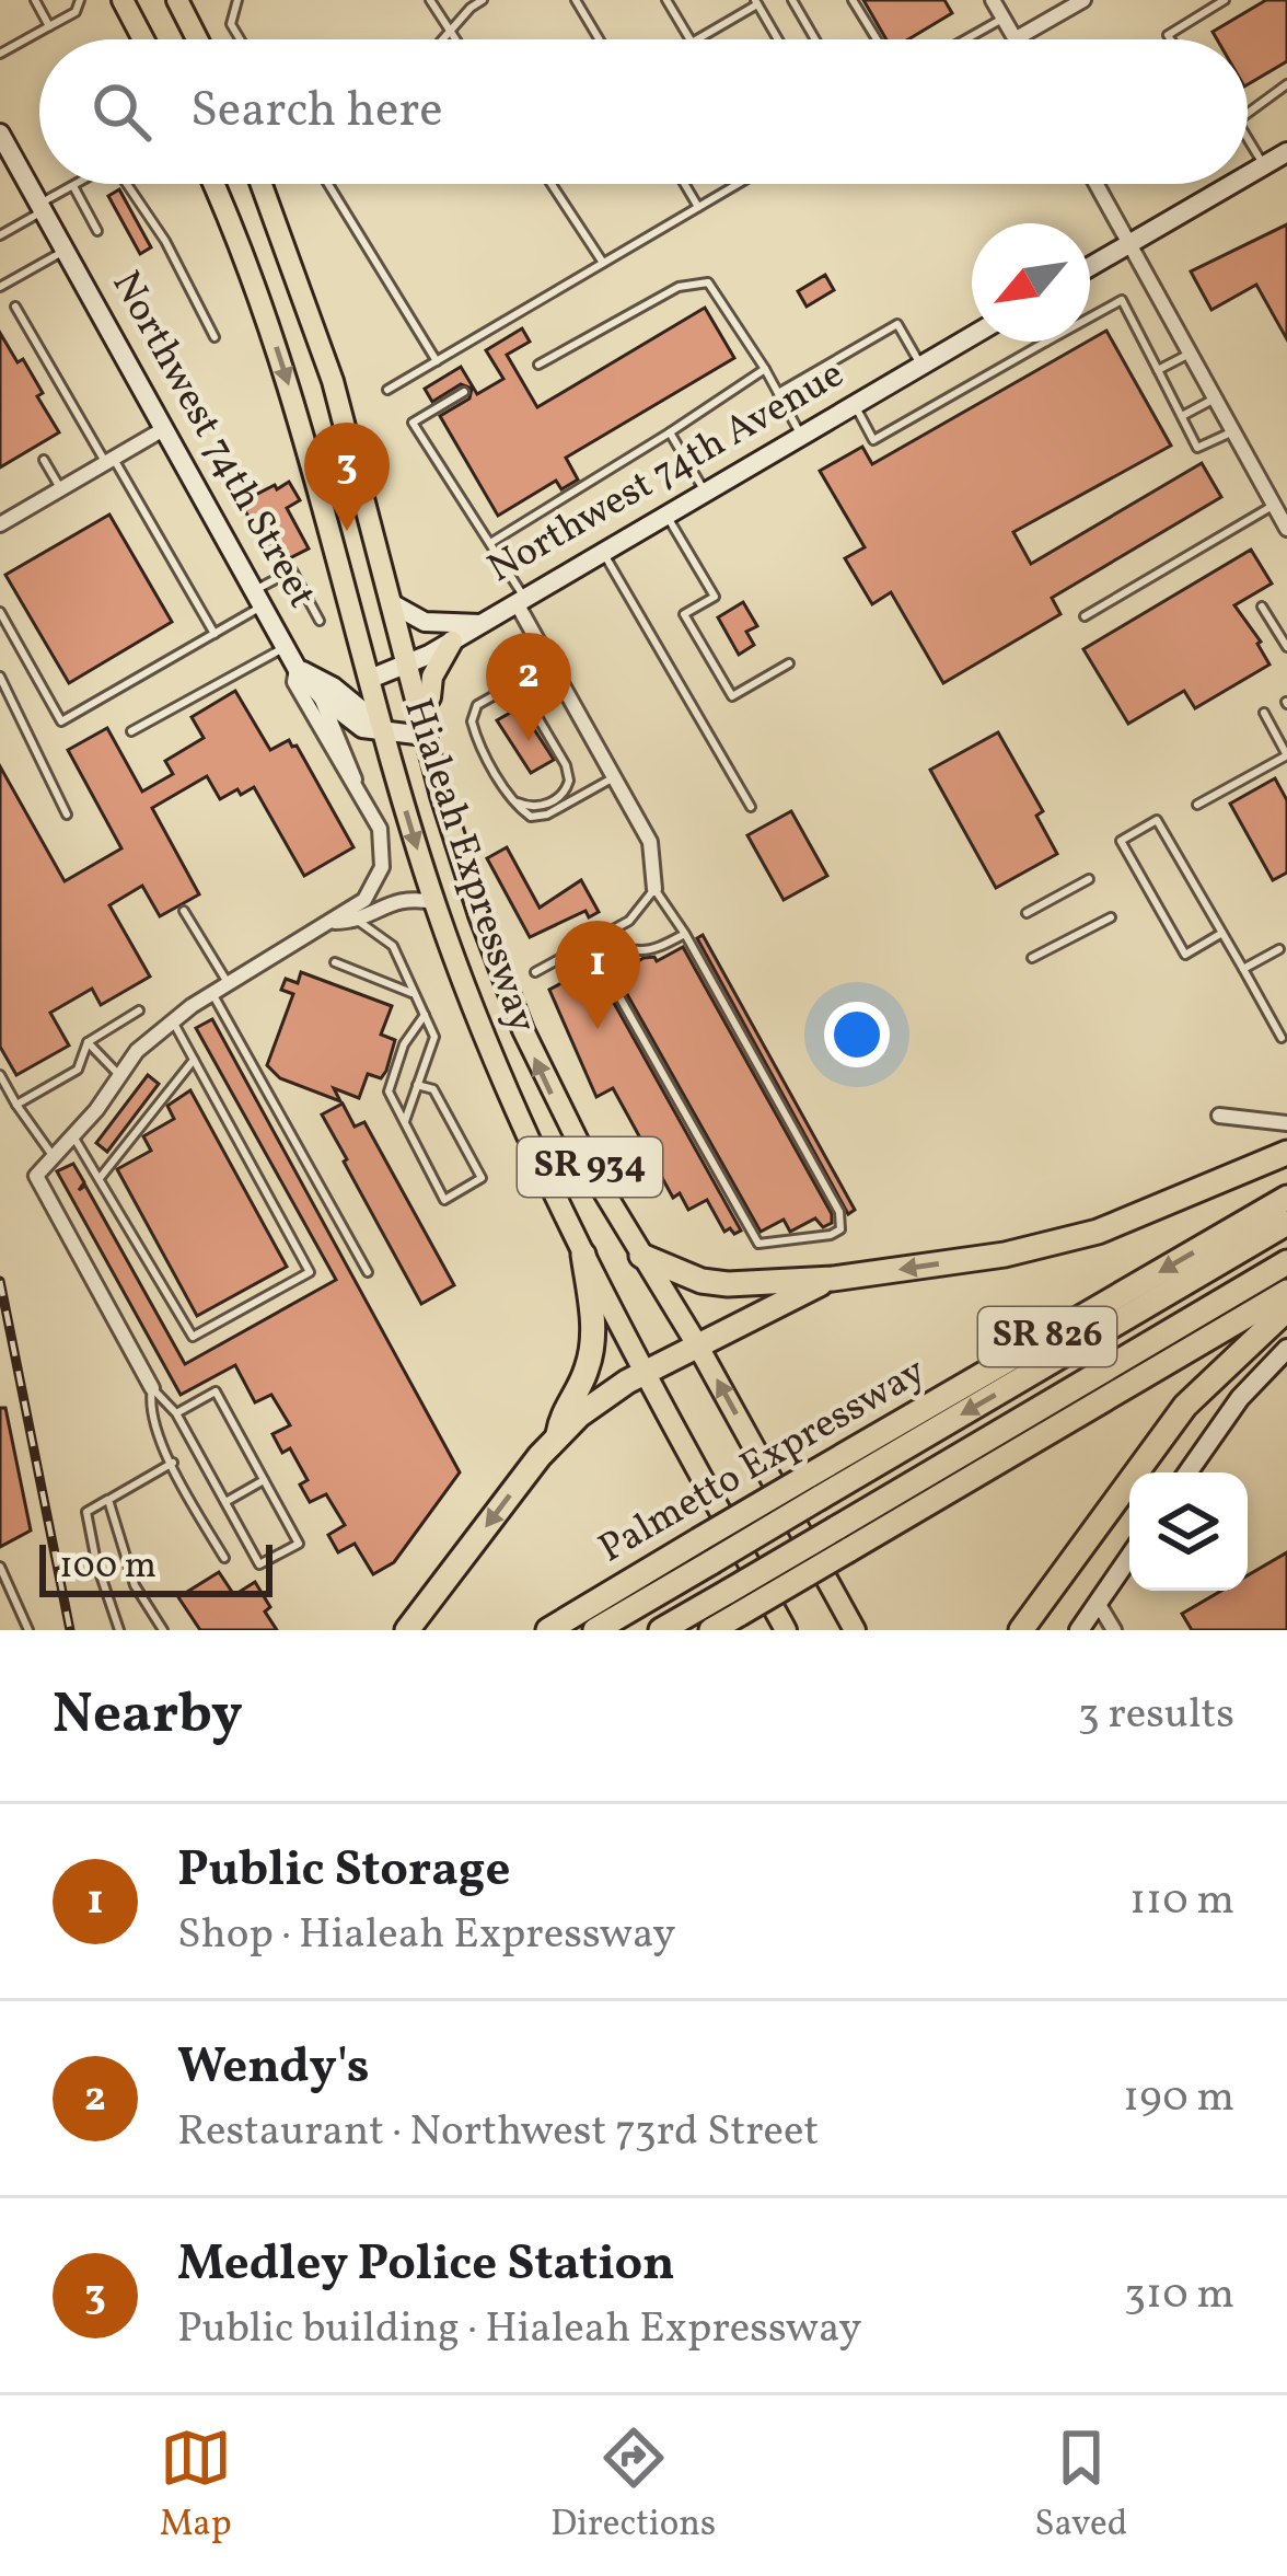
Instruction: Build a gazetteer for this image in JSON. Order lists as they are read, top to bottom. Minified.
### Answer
{"streets":{"highway":["SR 826","Palmetto Expressway"],"main road":["Hialeah Expressway","SR 934"],"street":["Northwest 74th Street","Northwest 74th Avenue"]},"crossings":[["Northwest 74th Avenue","Hialeah Expressway"]],"scale_bar":"100 m","north":"bottom left","page":{"search":"Search here","pins":["3","2","1"],"scale":"100 m","heading":["Nearby","3 results"],"list":[{"mark":"1","name":"Public Storage","note":"Shop · Hialeah Expressway","value":"110 m"},{"mark":"2","name":"Wendy's","note":"Restaurant · Northwest 73rd Street","value":"190 m"},{"mark":"3","name":"Medley Police Station","note":"Public building · Hialeah Expressway","value":"310 m"}],"nav":["Map","Directions","Saved"]}}
